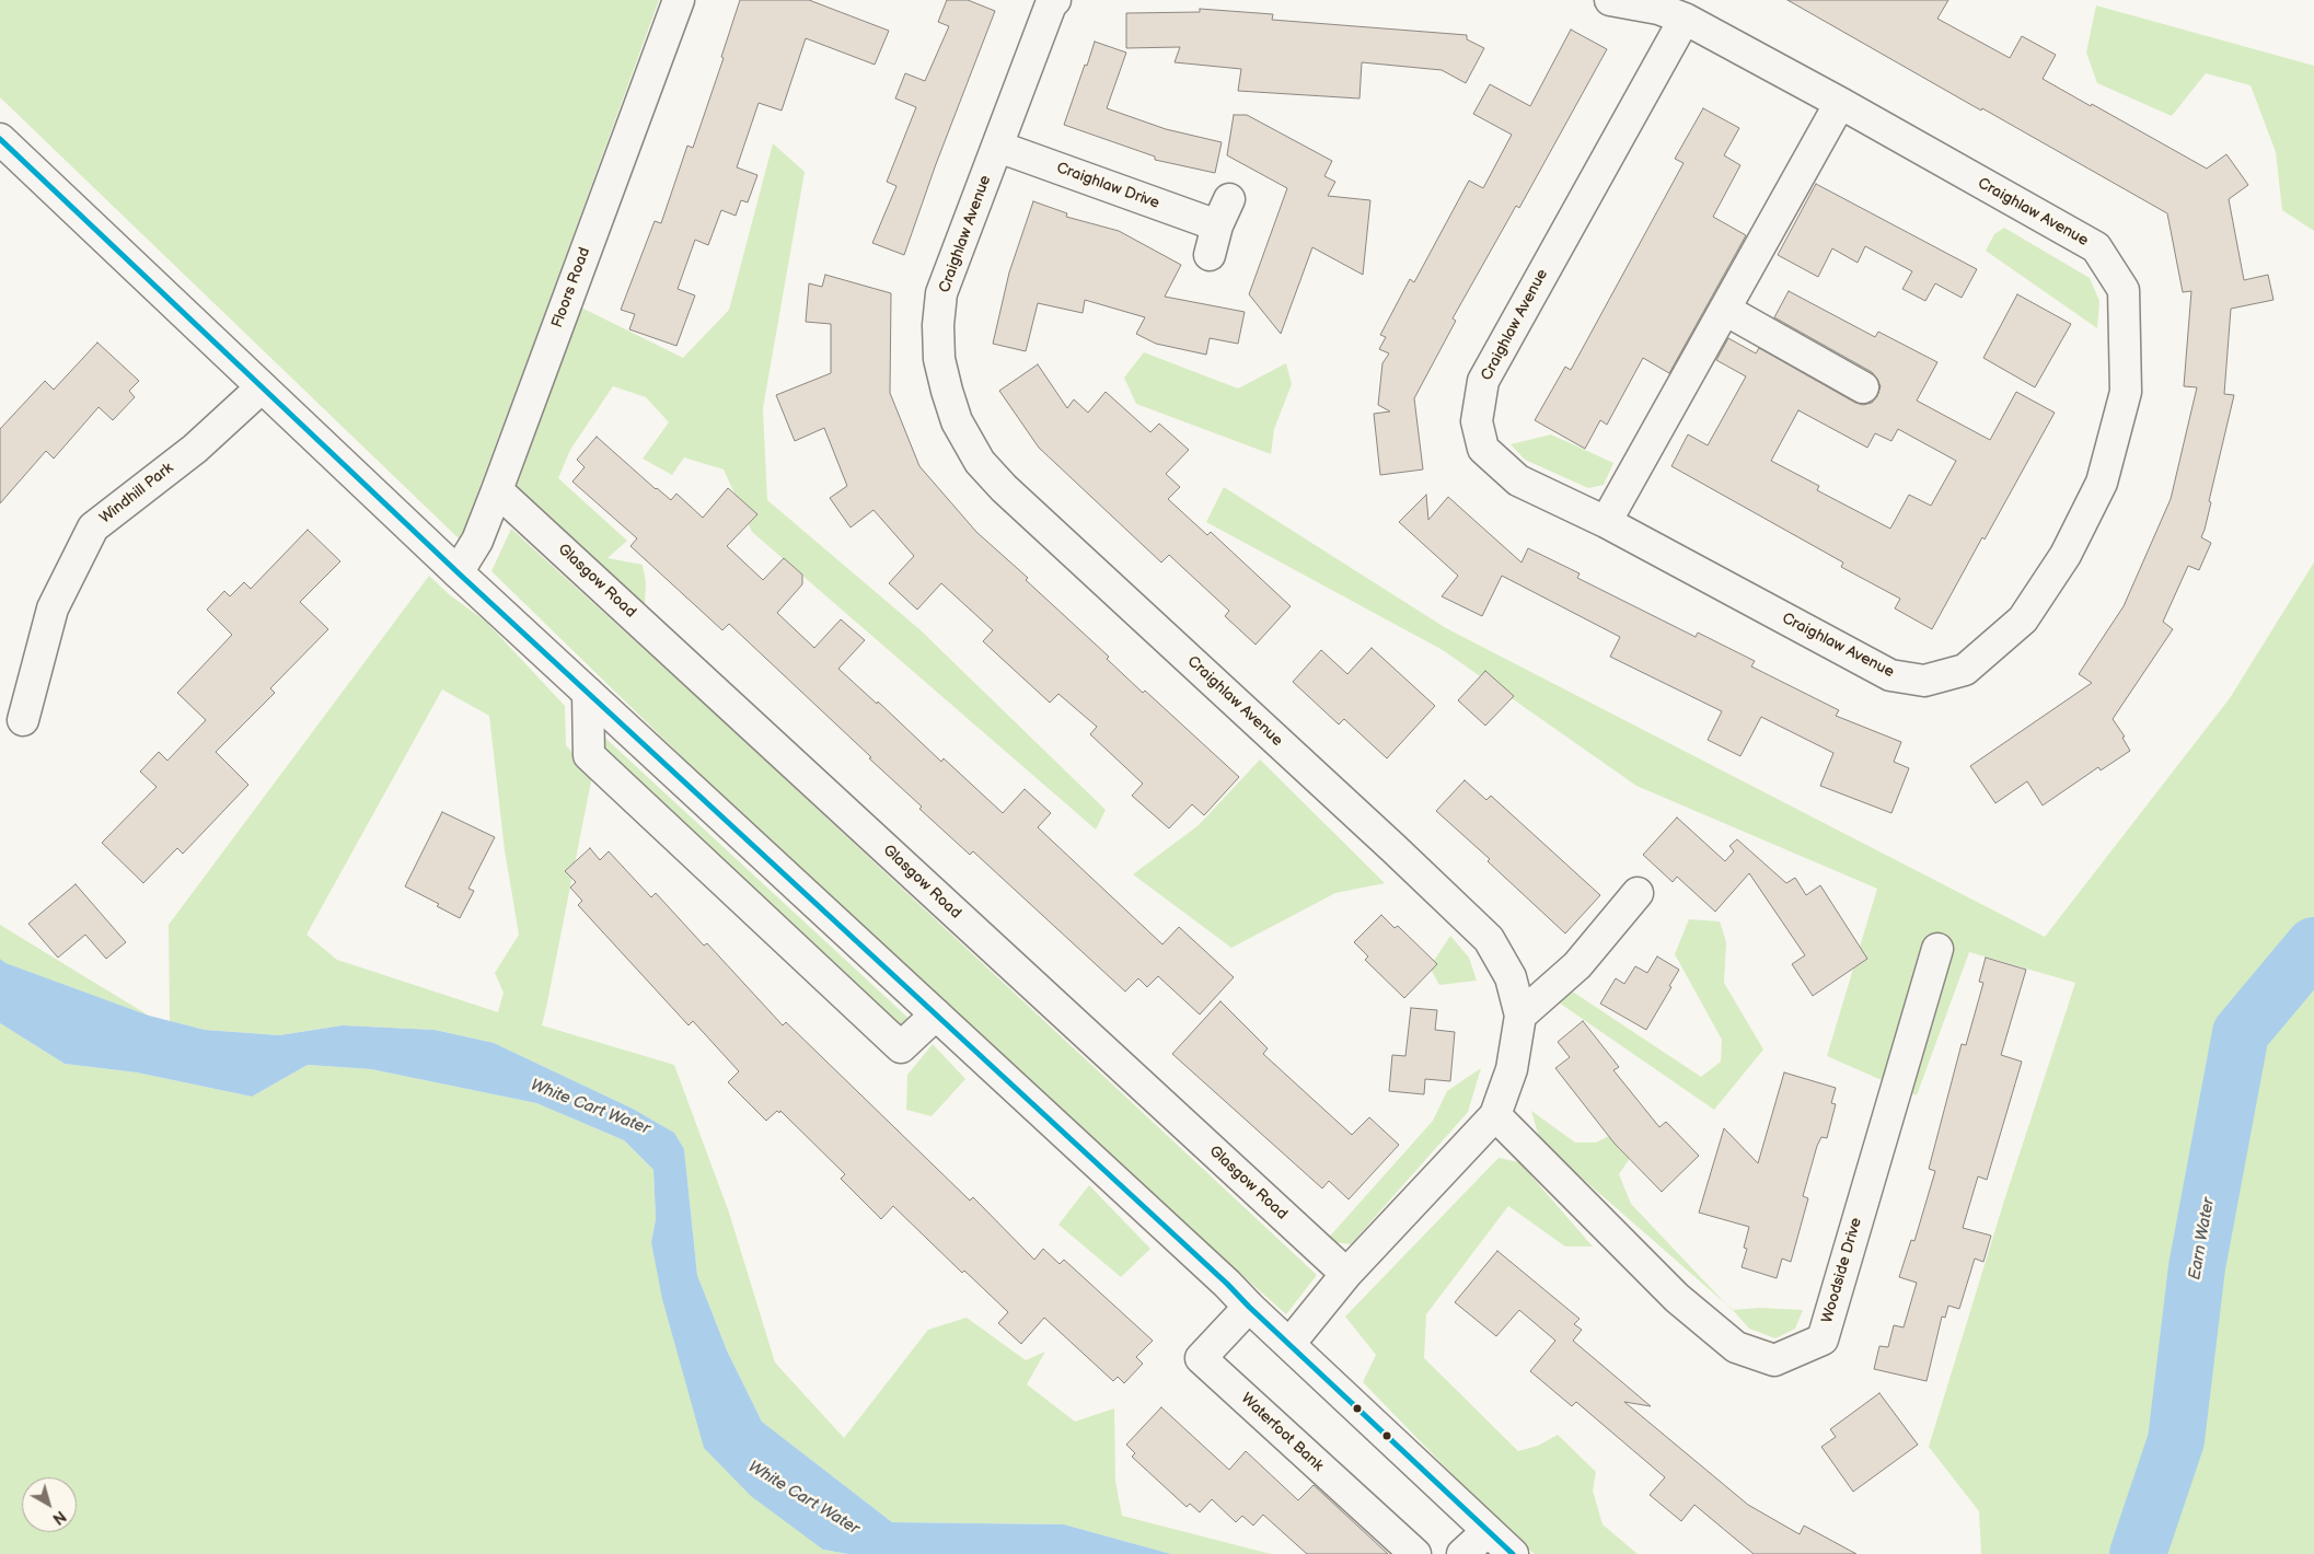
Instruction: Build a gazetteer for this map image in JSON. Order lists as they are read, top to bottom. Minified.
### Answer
{"streets":{"street":["Craighlaw Drive","Craighlaw Avenue","Floors Road","Windhill Park","Glasgow Road","Woodside Drive","Waterfoot Bank"]},"crossings":[["Craighlaw Drive","Craighlaw Avenue"],["Craighlaw Avenue","Glasgow Road"],["Craighlaw Avenue","Woodside Drive"],["Floors Road","Glasgow Road"]],"water":["White Cart Water","Earn Water"],"north":"bottom right"}
